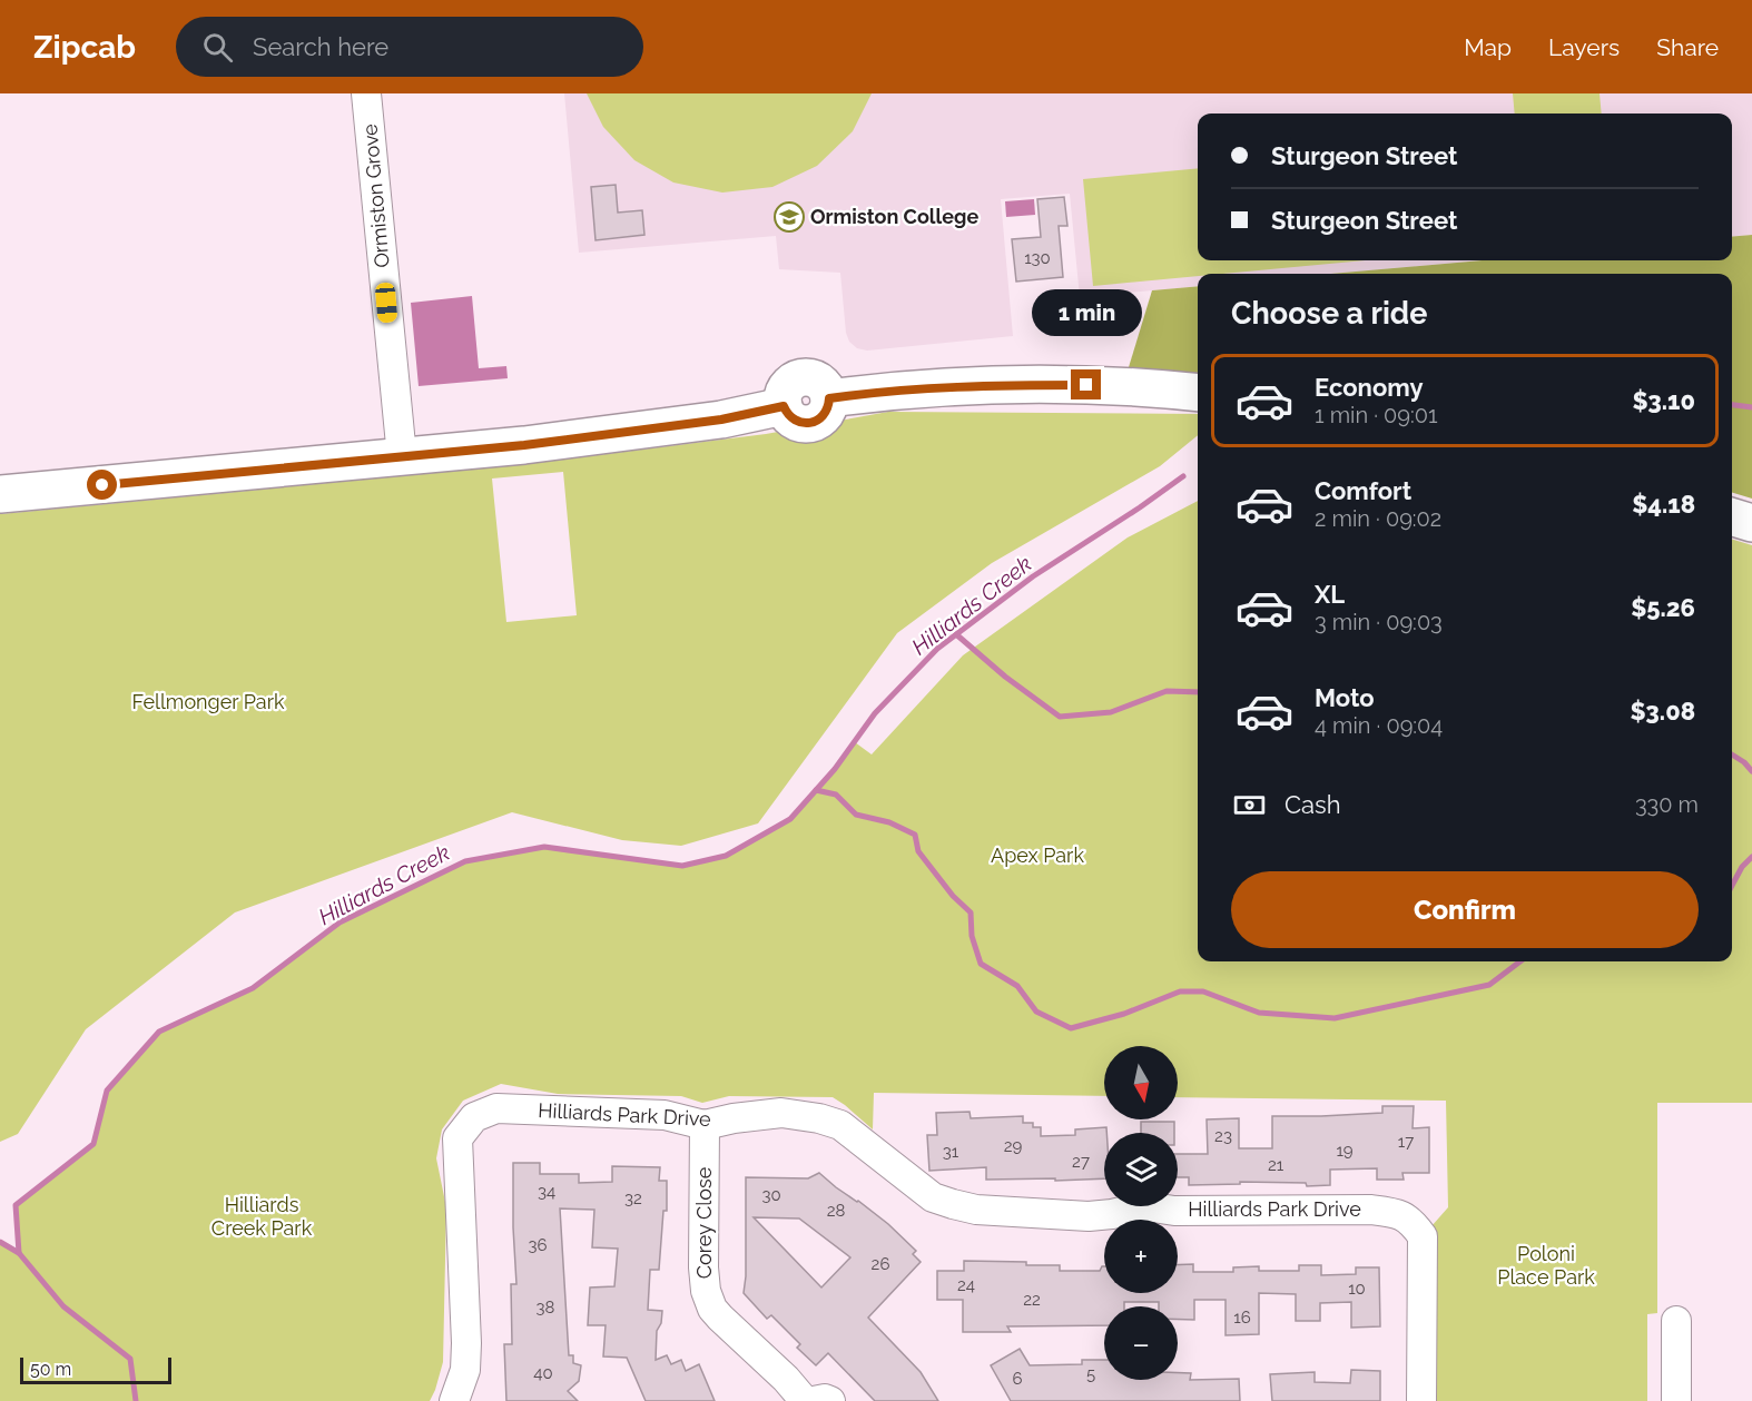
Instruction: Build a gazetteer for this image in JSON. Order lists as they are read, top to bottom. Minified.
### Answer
{"streets":{"street":["Ormiston Grove","Hilliards Park Drive","Corey Close"]},"crossings":[["Hilliards Park Drive","Corey Close"]],"water":["Hilliards Creek"],"parks":["Fellmonger Park","Apex Park","Hilliards Creek Park","Poloni Place Park"],"places":{"school or university":["Ormiston College"]},"house_numbers":["130","23","17","29","19","31","27","21","34","30","32","28","36","26","24","10","22","38","16","40","5","6"],"scale_bar":"50 m","north":"bottom","page":{"header":"Zipcab","search":"Search here","nav":["Map","Layers","Share"],"banner":["Sturgeon Street","Sturgeon Street"],"heading":"Choose a ride","bubble":"1 min","list":[{"name":"Economy","note":"1 min · 09:01","value":"$3.10"},{"name":"Comfort","note":"2 min · 09:02","value":"$4.18"},{"name":"XL","note":"3 min · 09:03","value":"$5.26"},{"name":"Moto","note":"4 min · 09:04","value":"$3.08"}],"pay":["Cash","330 m"],"buttons":"Confirm","map_buttons":["+","−"],"scale":"50 m"}}
